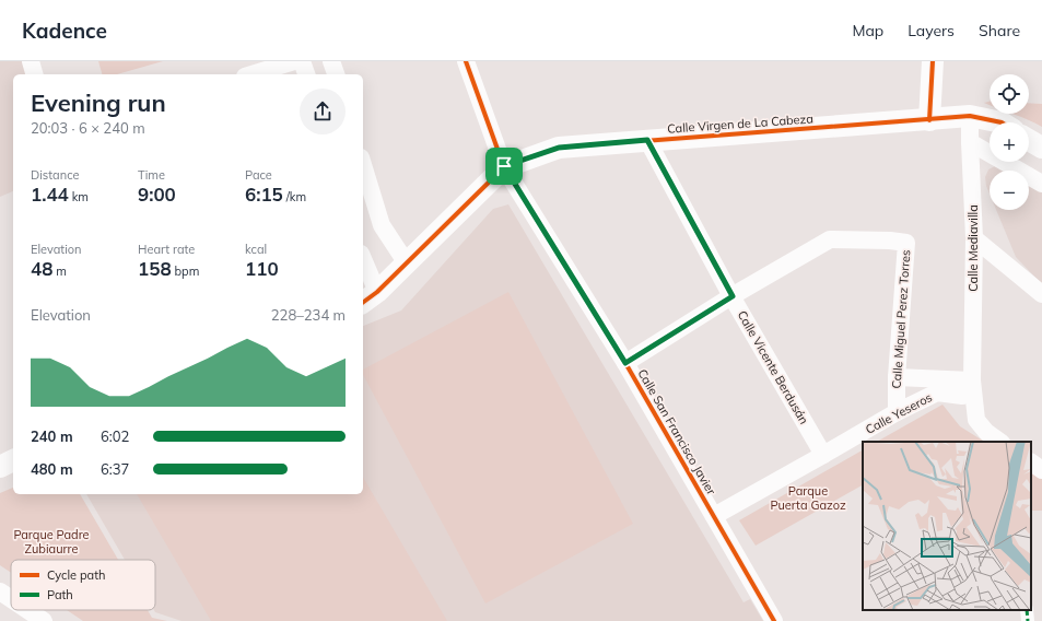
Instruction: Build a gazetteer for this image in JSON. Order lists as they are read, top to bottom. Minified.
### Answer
{"streets":{"street":["Calle Virgen de La Cabeza","Calle Mediavilla","Calle Miguel Perez Torres","Calle Vicente Berdusán","Calle Yeseros","Calle San Francisco Javier"]},"crossings":[["Calle Virgen de La Cabeza","Calle Mediavilla"],["Calle Virgen de La Cabeza","Calle Vicente Berdusán"],["Calle Virgen de La Cabeza","Calle San Francisco Javier"],["Calle Mediavilla","Calle Yeseros"],["Calle Miguel Perez Torres","Calle Vicente Berdusán"],["Calle Miguel Perez Torres","Calle Yeseros"],["Calle Vicente Berdusán","Calle Yeseros"],["Calle Yeseros","Calle San Francisco Javier"]],"parks":["Parque Puerta Gazoz","Parque Padre Zubiaurre"],"legend":["Cycle path","Path"],"page":{"header":"Kadence","nav":["Map","Layers","Share"],"map_buttons":["+","−"],"heading":["Evening run","20:03 · 6 × 240 m"],"stats":[["Distance","1.44 km"],["Time","9:00"],["Pace","6:15 /km"],["Elevation","48 m"],["Heart rate","158 bpm"],["kcal","110"]],"chart":["Elevation","228–234 m"],"list":[{"name":"240 m","note":"6:02"},{"name":"480 m","note":"6:37"}]}}
